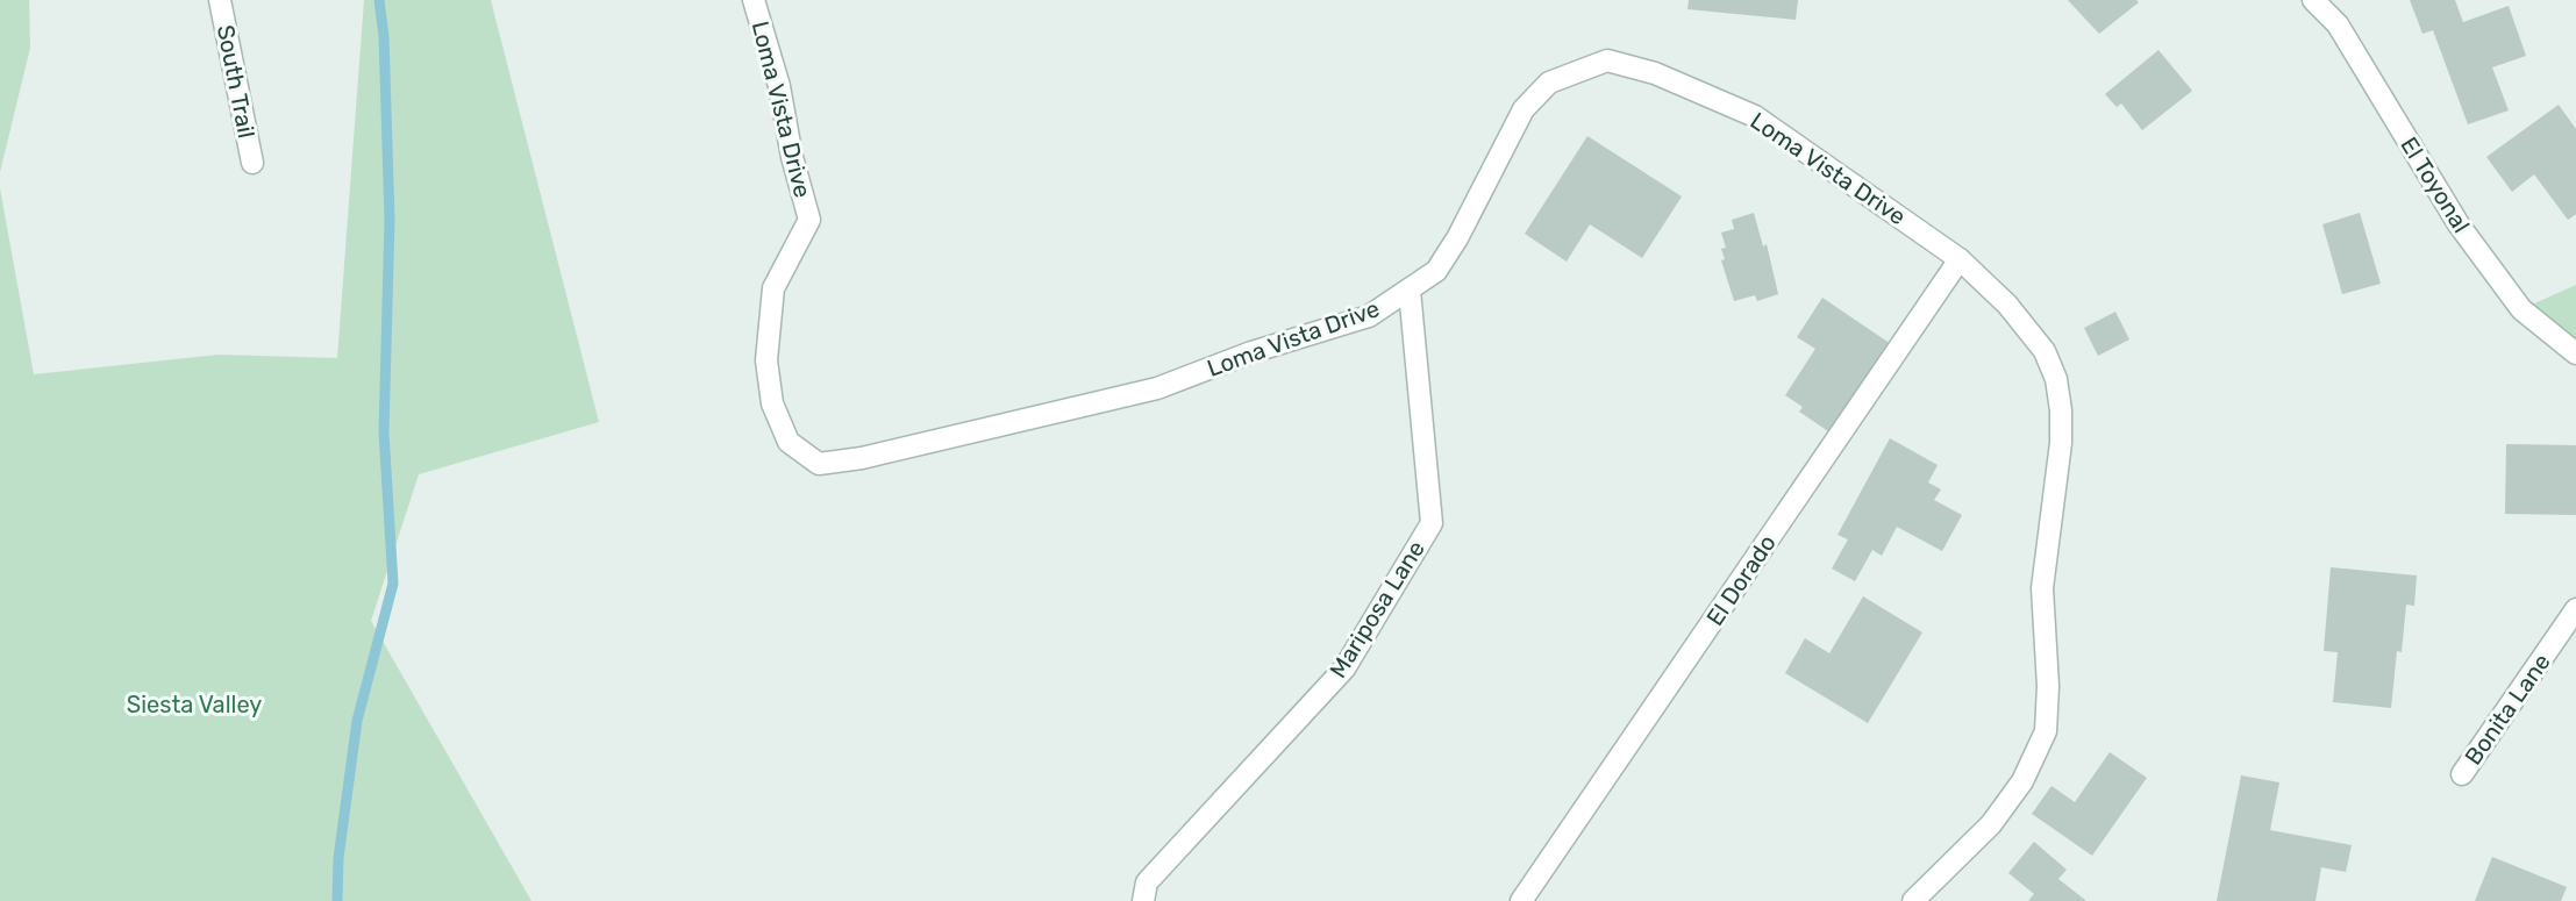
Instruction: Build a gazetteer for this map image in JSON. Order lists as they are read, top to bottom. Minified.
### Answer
{"streets":{"street":["South Trail","Loma Vista Drive","El Toyonal","El Dorado","Mariposa Lane","Bonita Lane"]},"crossings":[["Loma Vista Drive","El Dorado"],["Loma Vista Drive","Mariposa Lane"]],"parks":["Siesta Valley"]}
